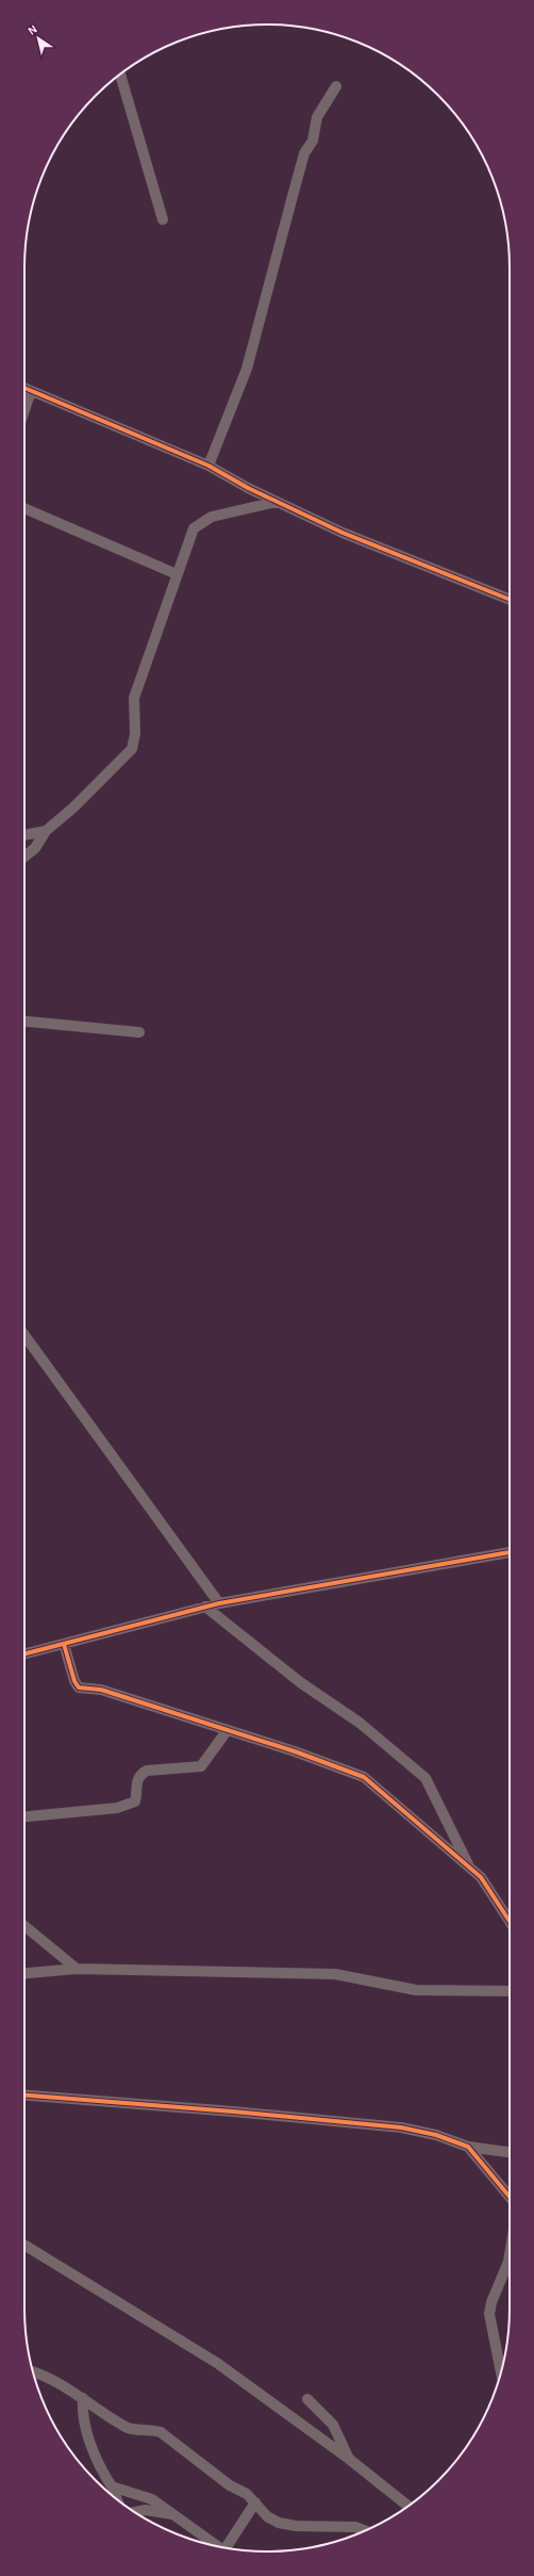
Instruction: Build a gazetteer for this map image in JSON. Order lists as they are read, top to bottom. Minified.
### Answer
{"north":"top left"}
